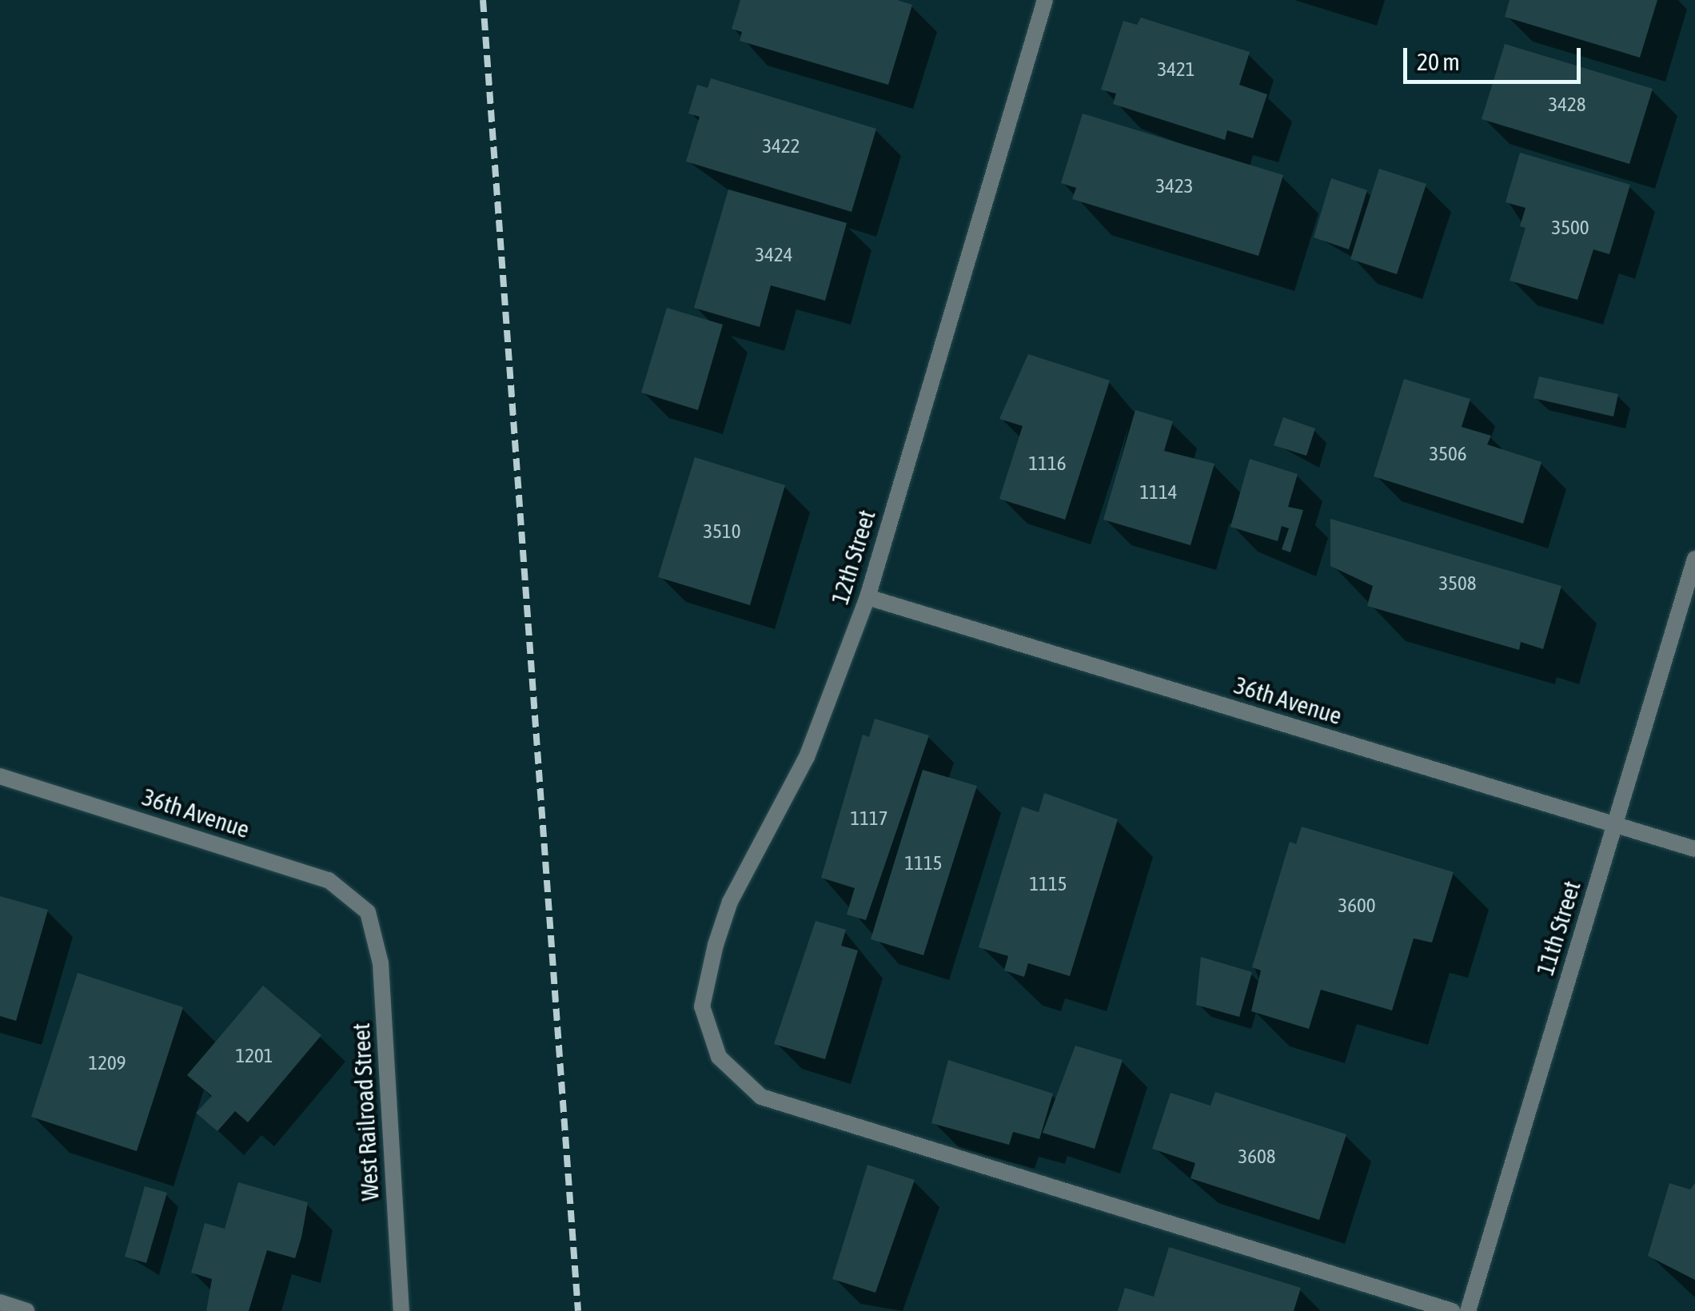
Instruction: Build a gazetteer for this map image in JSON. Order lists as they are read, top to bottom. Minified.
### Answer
{"streets":{"street":["12th Street","36th Avenue","11th Street","West Railroad Street"]},"crossings":[["12th Street","36th Avenue"],["36th Avenue","11th Street"],["36th Avenue","West Railroad Street"]],"house_numbers":["3421","3428","3422","3423","3500","3424","3506","1116","1114","3510","3508","1117","1115","1115","3600","1201","1209","3608"],"scale_bar":"20 m"}
